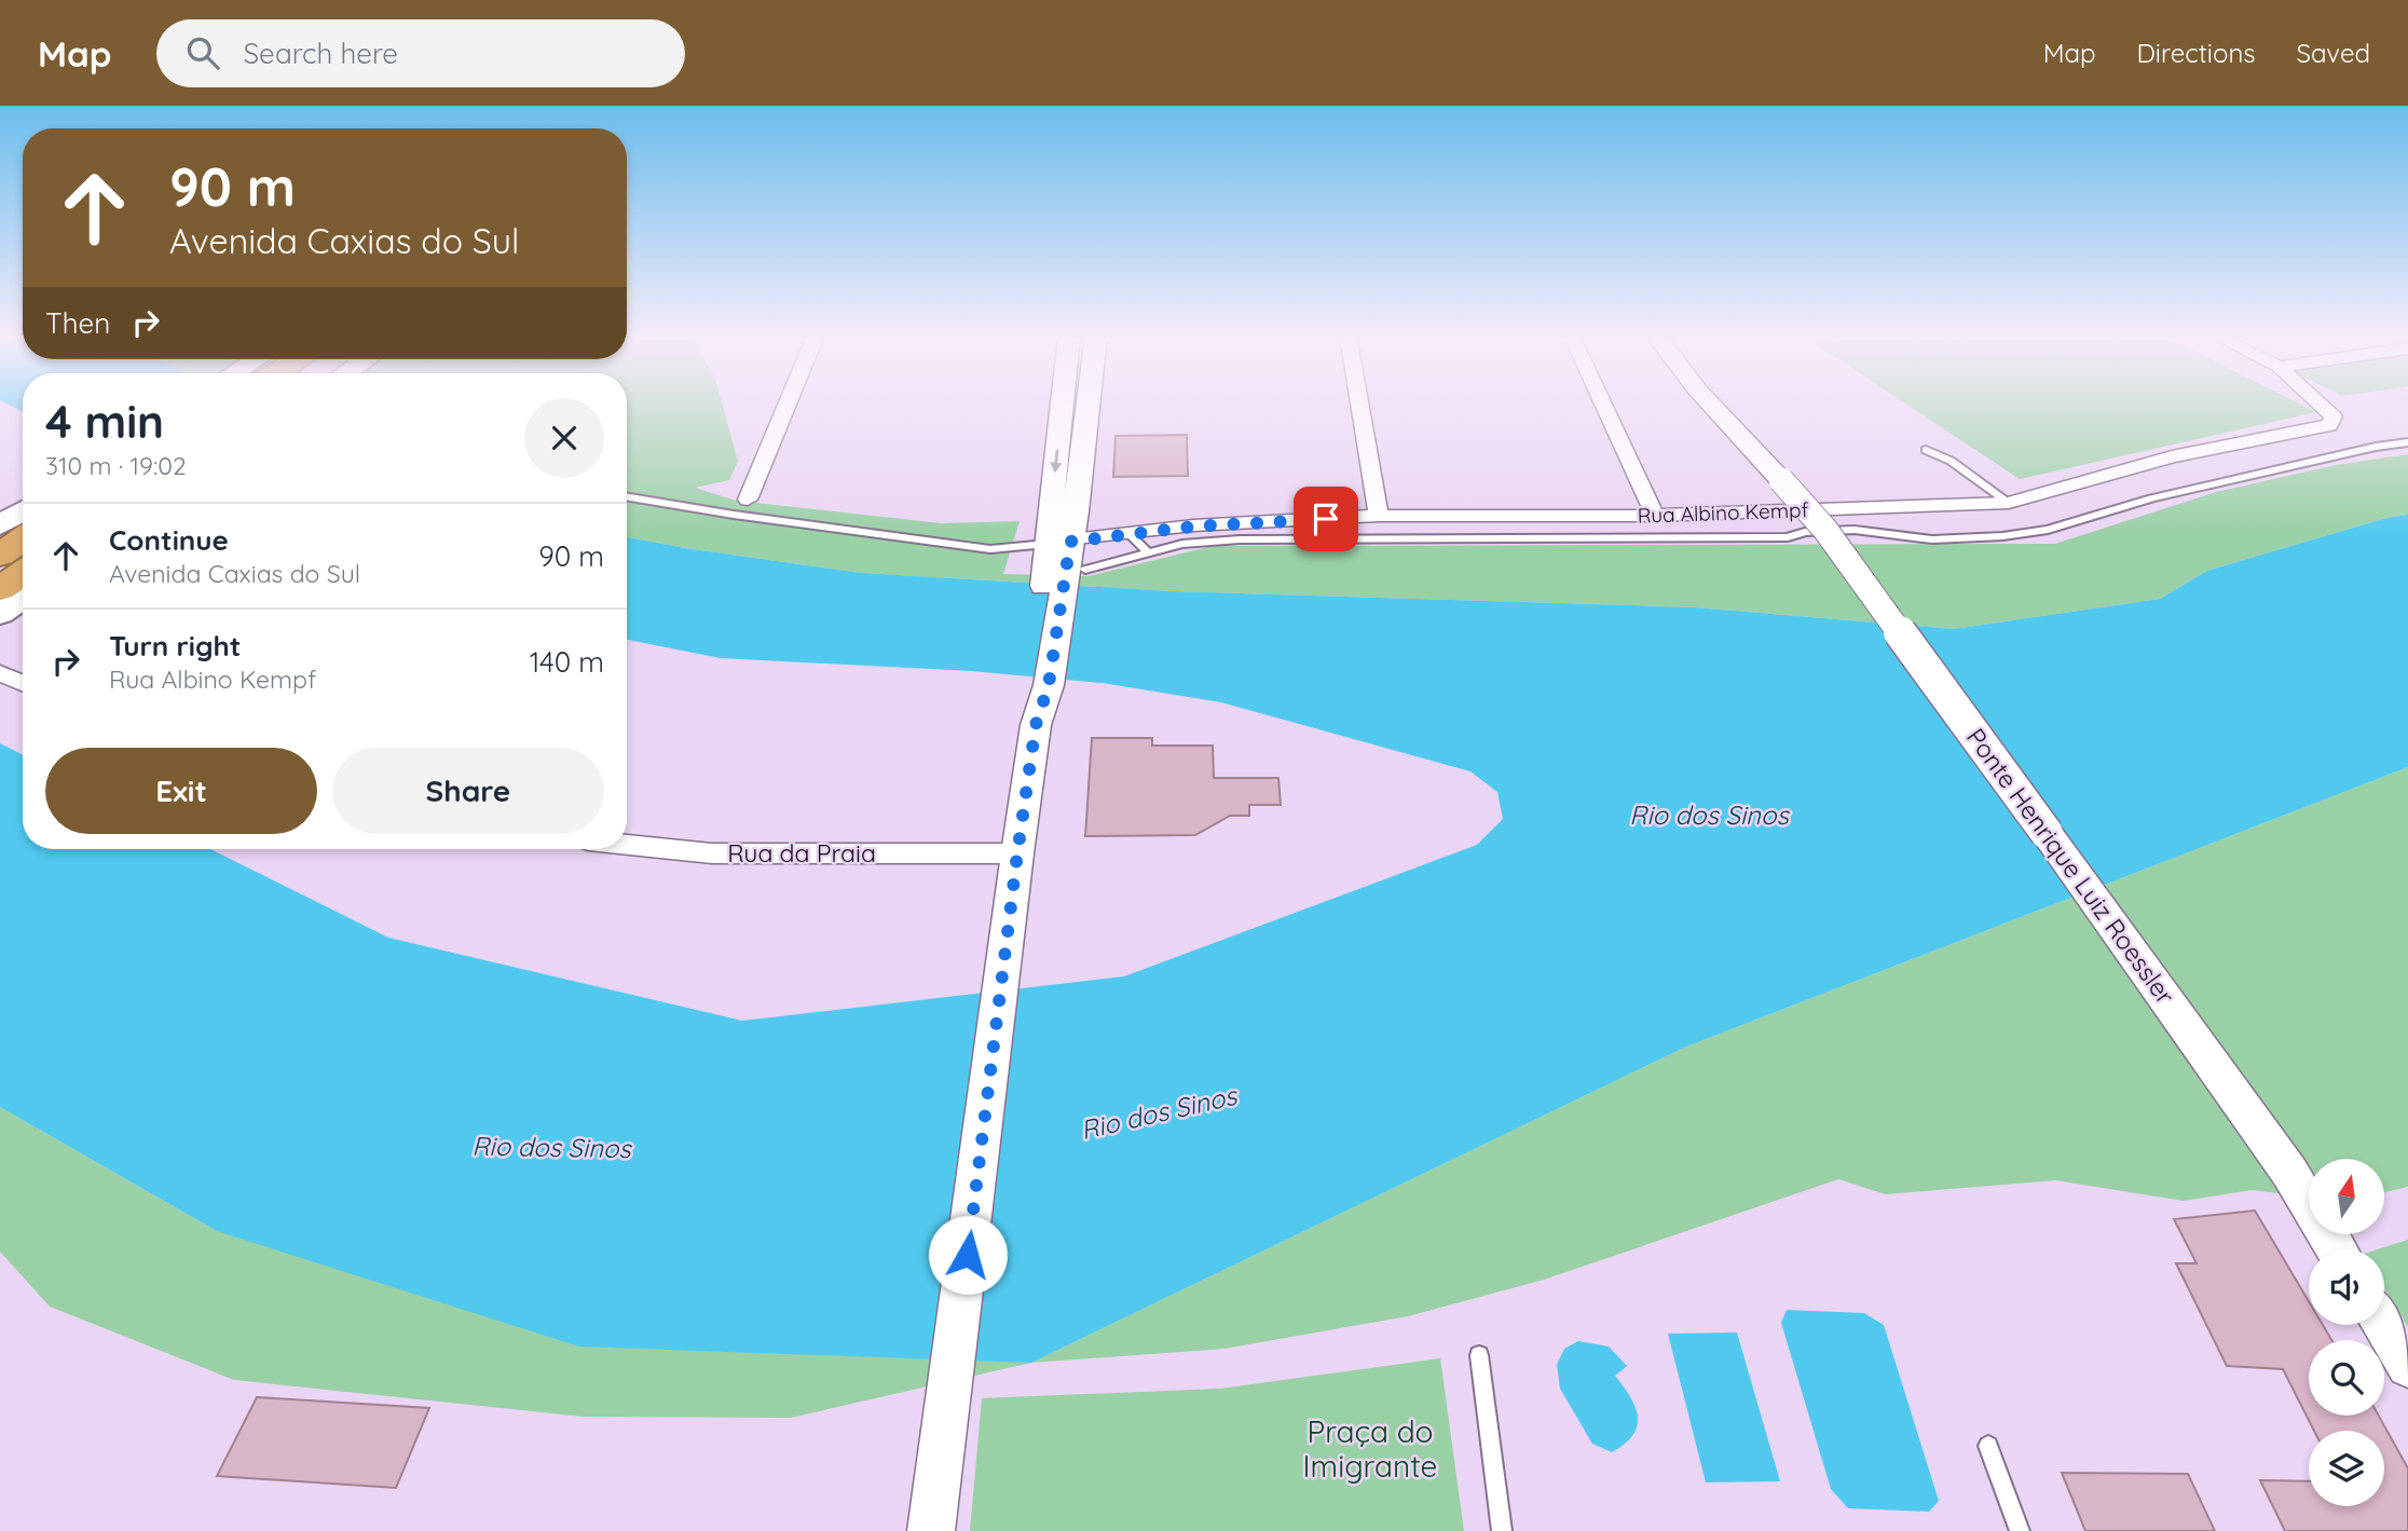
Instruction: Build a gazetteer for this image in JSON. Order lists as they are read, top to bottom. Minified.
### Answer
{"streets":{"street":["Rua Albino Kempf","Rua da Praia","Ponte Henrique Luiz Roessler"]},"water":["Rio dos Sinos"],"parks":["Praça do Imigrante"],"north":"top","page":{"header":"Map","search":"Search here","nav":["Map","Directions","Saved"],"turn":["90 m","Avenida Caxias do Sul"],"then":"Then","heading":["4 min","310 m · 19:02"],"list":[{"name":"Continue","note":"Avenida Caxias do Sul","value":"90 m"},{"name":"Turn right","note":"Rua Albino Kempf","value":"140 m"}],"buttons":["Exit","Share"]}}
